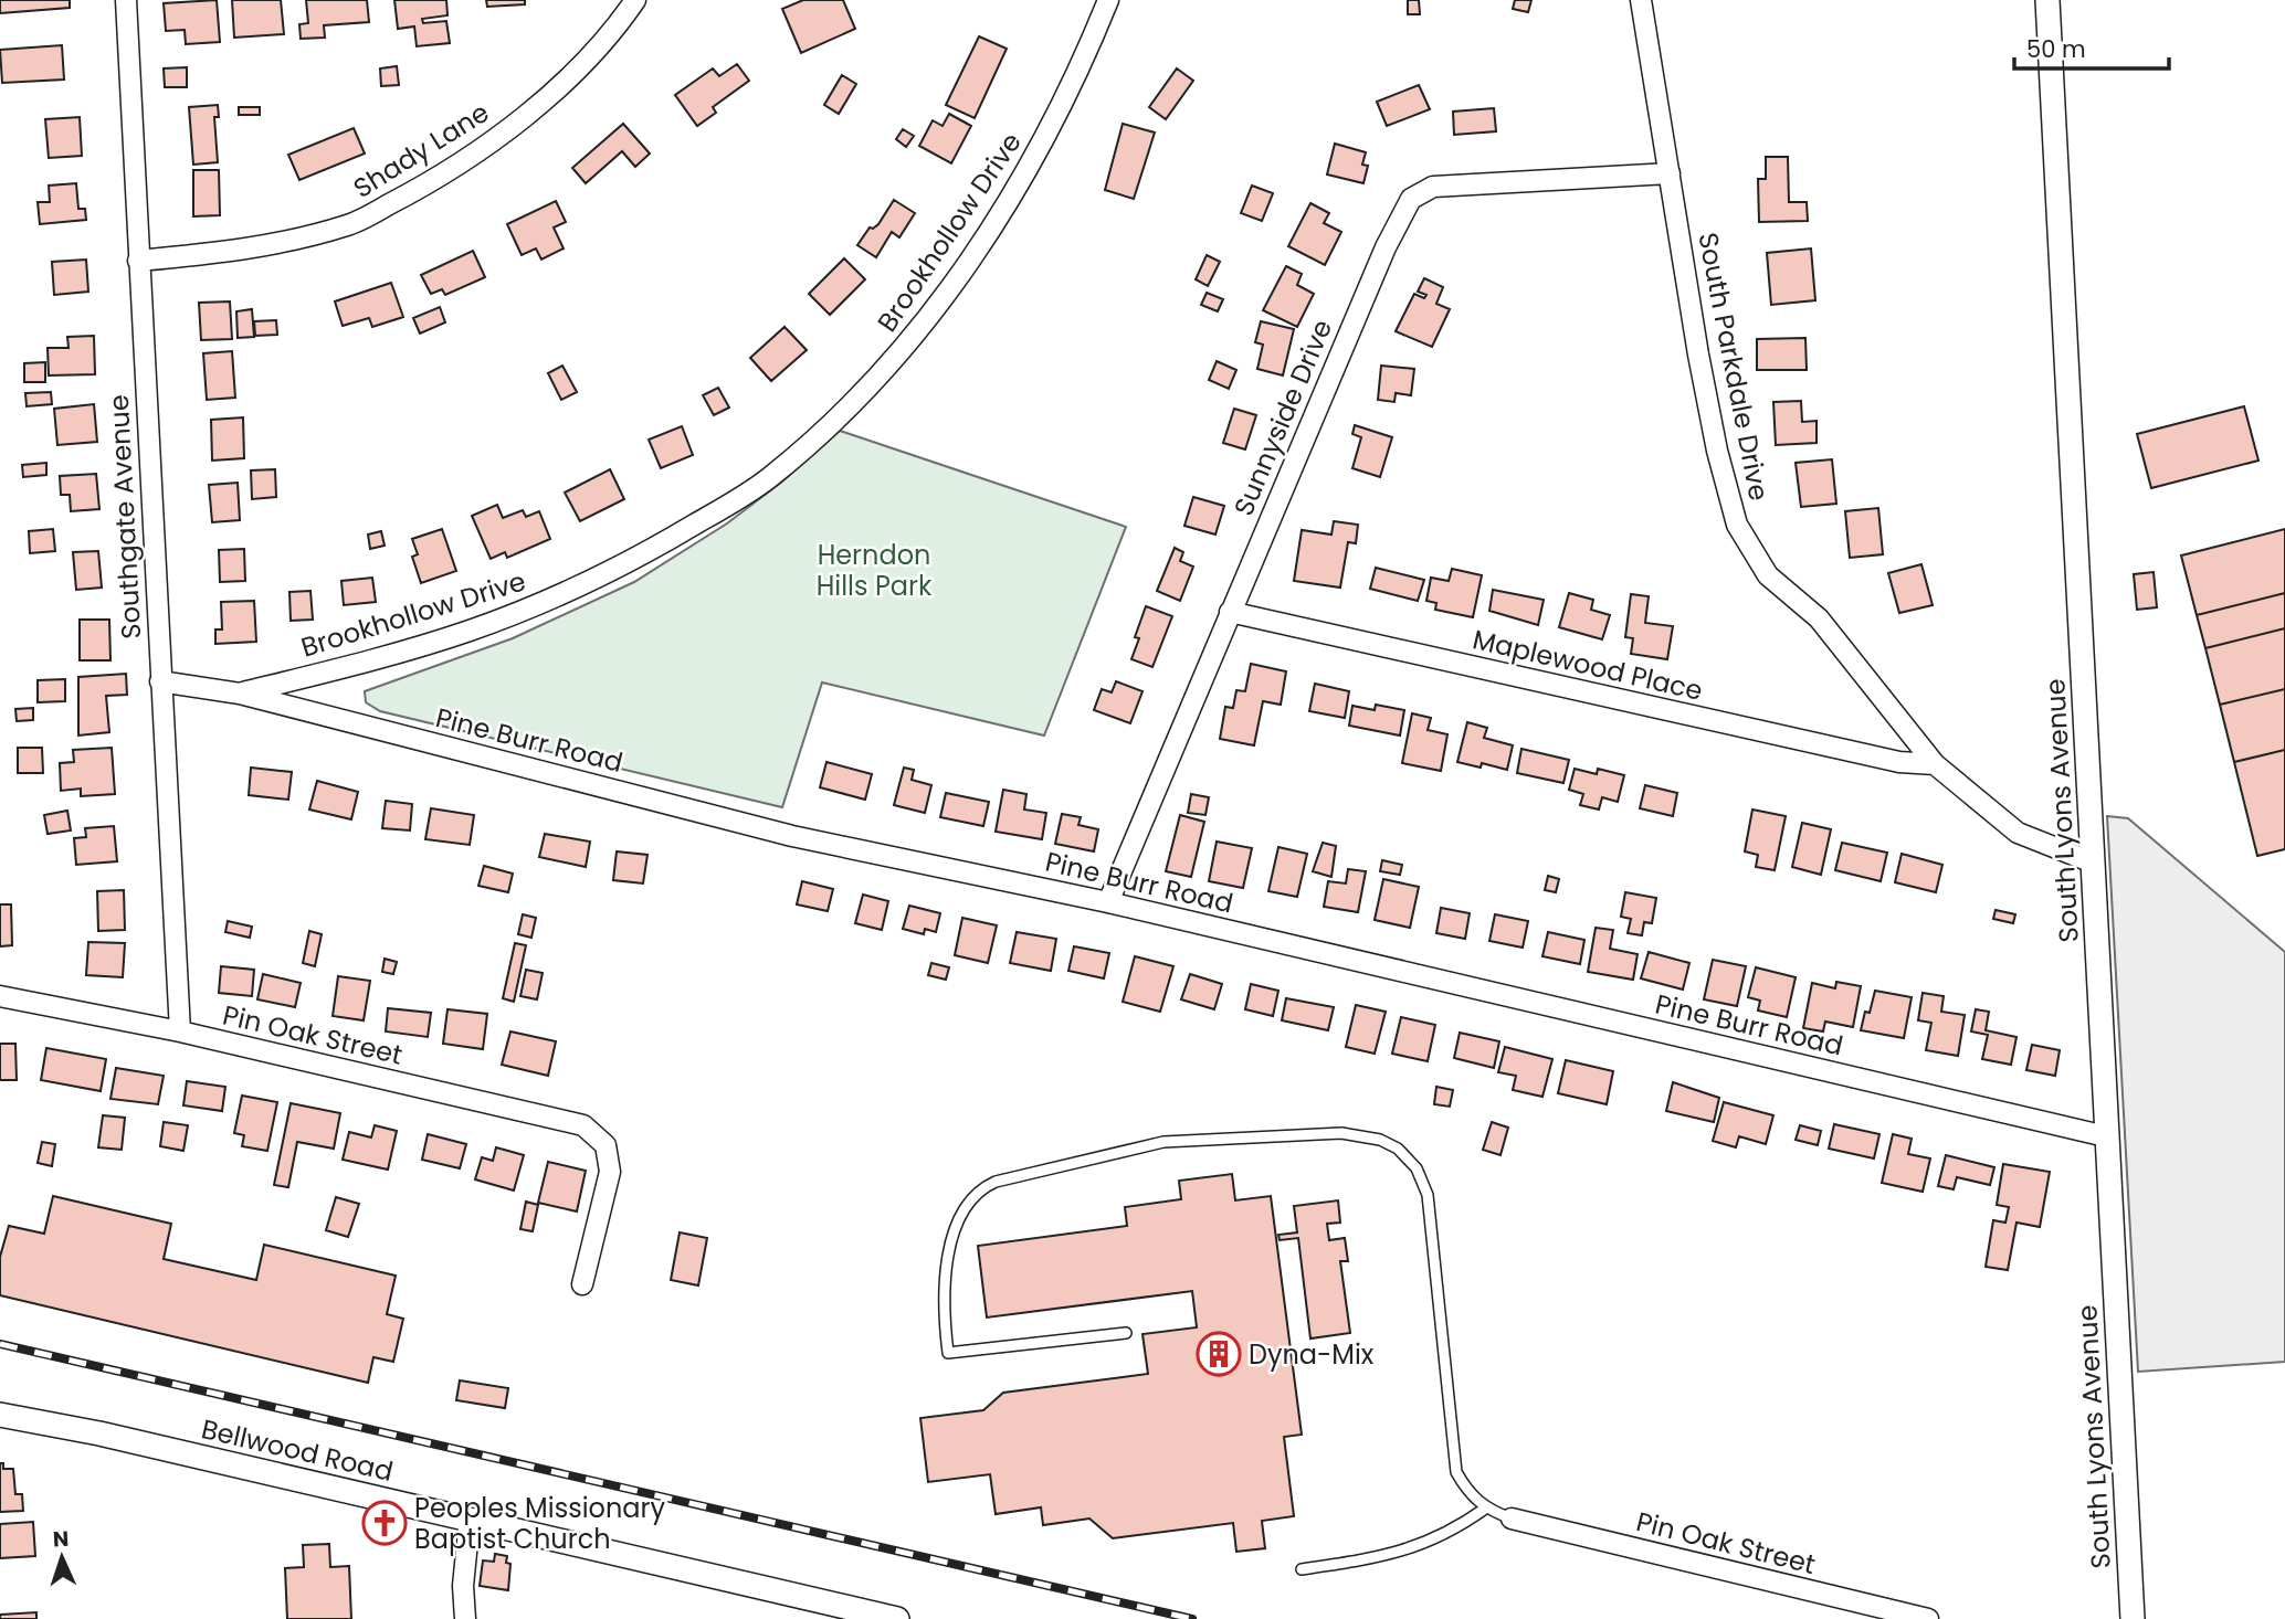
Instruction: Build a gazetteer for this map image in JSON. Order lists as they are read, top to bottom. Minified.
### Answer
{"streets":{"street":["Shady Lane","Brookhollow Drive","South Parkdale Drive","Sunnyside Drive","Southgate Avenue","Maplewood Place","Pine Burr Road","South Lyons Avenue","Pin Oak Street","Bellwood Road"]},"crossings":[["Shady Lane","Southgate Avenue"],["Brookhollow Drive","Pine Burr Road"],["South Parkdale Drive","Sunnyside Drive"],["South Parkdale Drive","Maplewood Place"],["South Parkdale Drive","South Lyons Avenue"],["Sunnyside Drive","Maplewood Place"],["Sunnyside Drive","Pine Burr Road"],["Southgate Avenue","Pine Burr Road"],["Southgate Avenue","Pin Oak Street"],["Pine Burr Road","South Lyons Avenue"]],"parks":["Herndon Hills Park"],"places":{"building":["Dyna-Mix"],"church":["Peoples Missionary Baptist Church"]},"scale_bar":"50 m","north":"top"}
